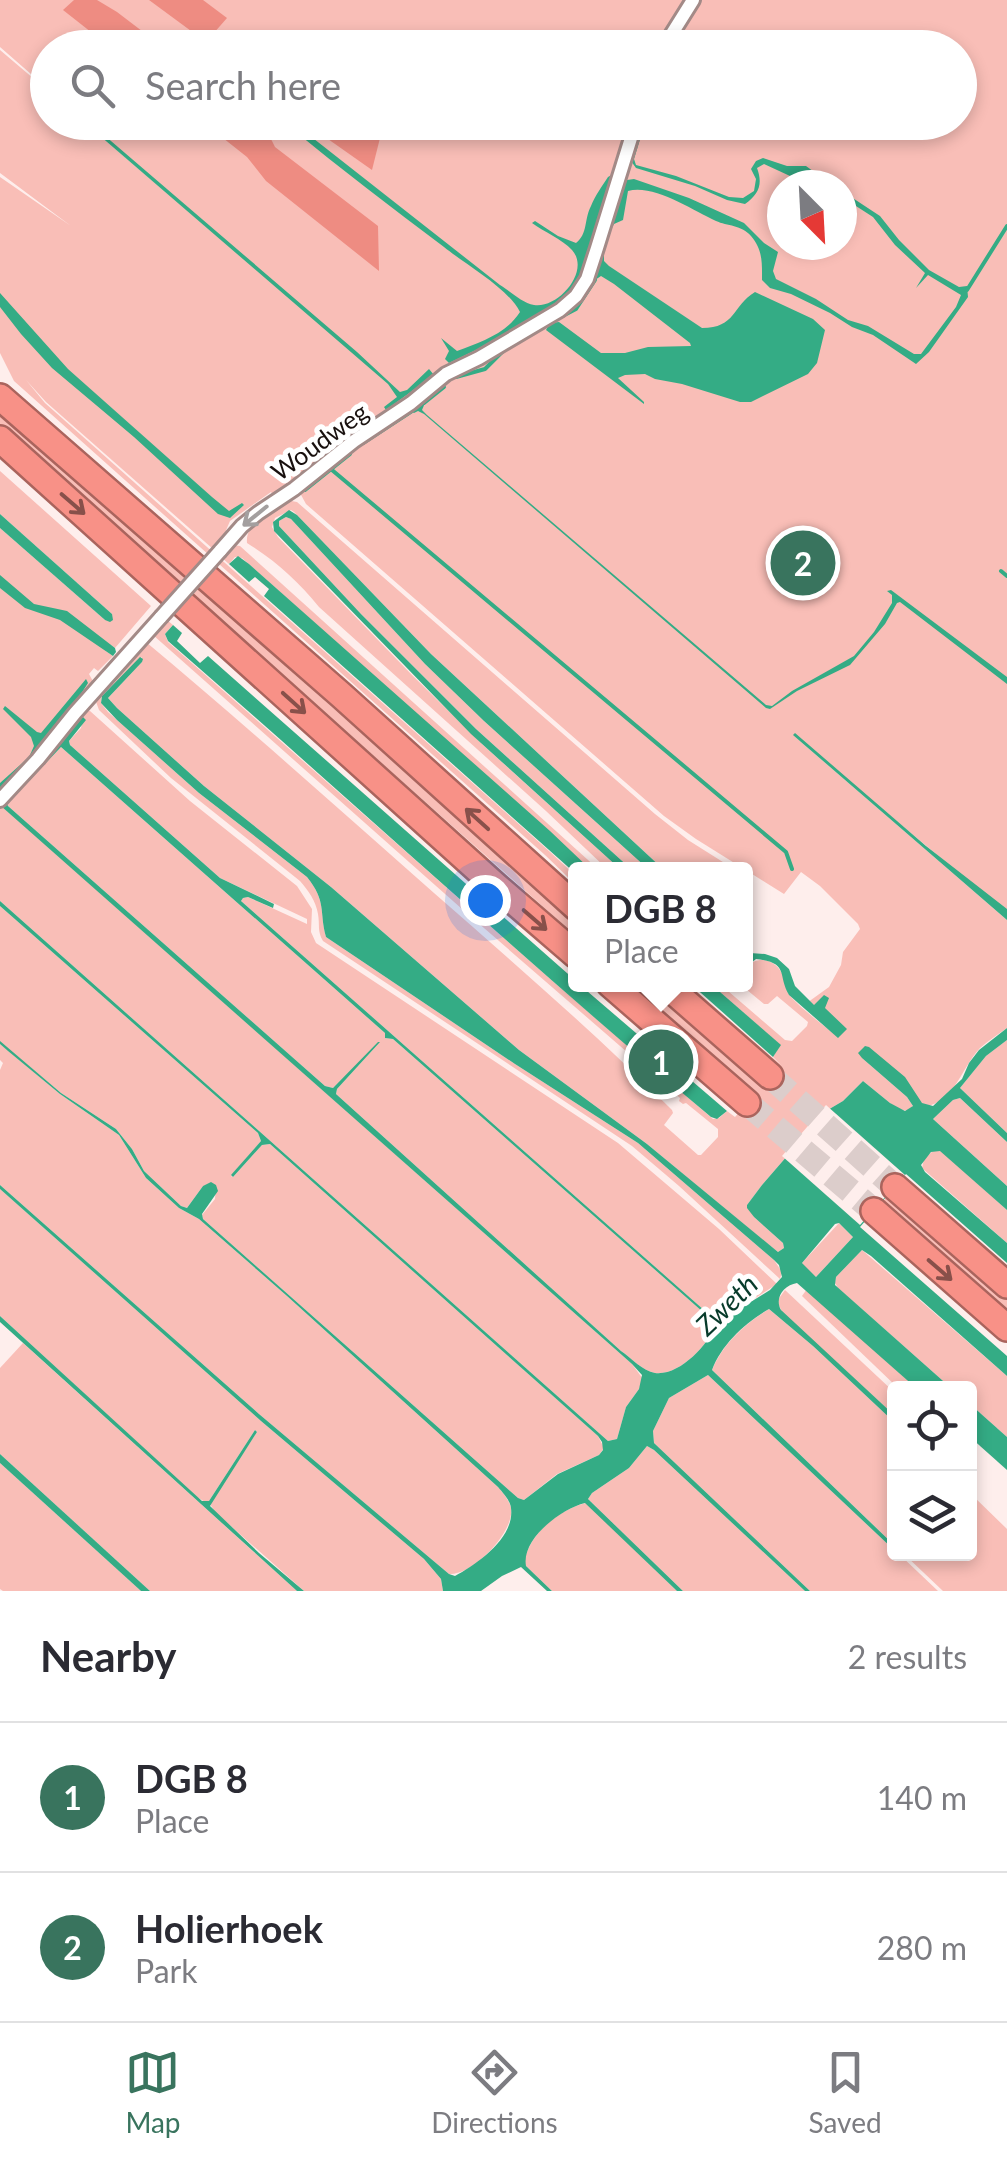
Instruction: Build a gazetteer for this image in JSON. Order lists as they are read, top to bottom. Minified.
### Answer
{"streets":{"street":["Woudweg"]},"one_way":["Woudweg"],"water":["Zweth"],"north":"bottom right","page":{"search":"Search here","pins":["2","1"],"popup":["DGB 8","Place"],"heading":["Nearby","2 results"],"list":[{"mark":"1","name":"DGB 8","note":"Place","value":"140 m"},{"mark":"2","name":"Holierhoek","note":"Park","value":"280 m"}],"nav":["Map","Directions","Saved"]}}
